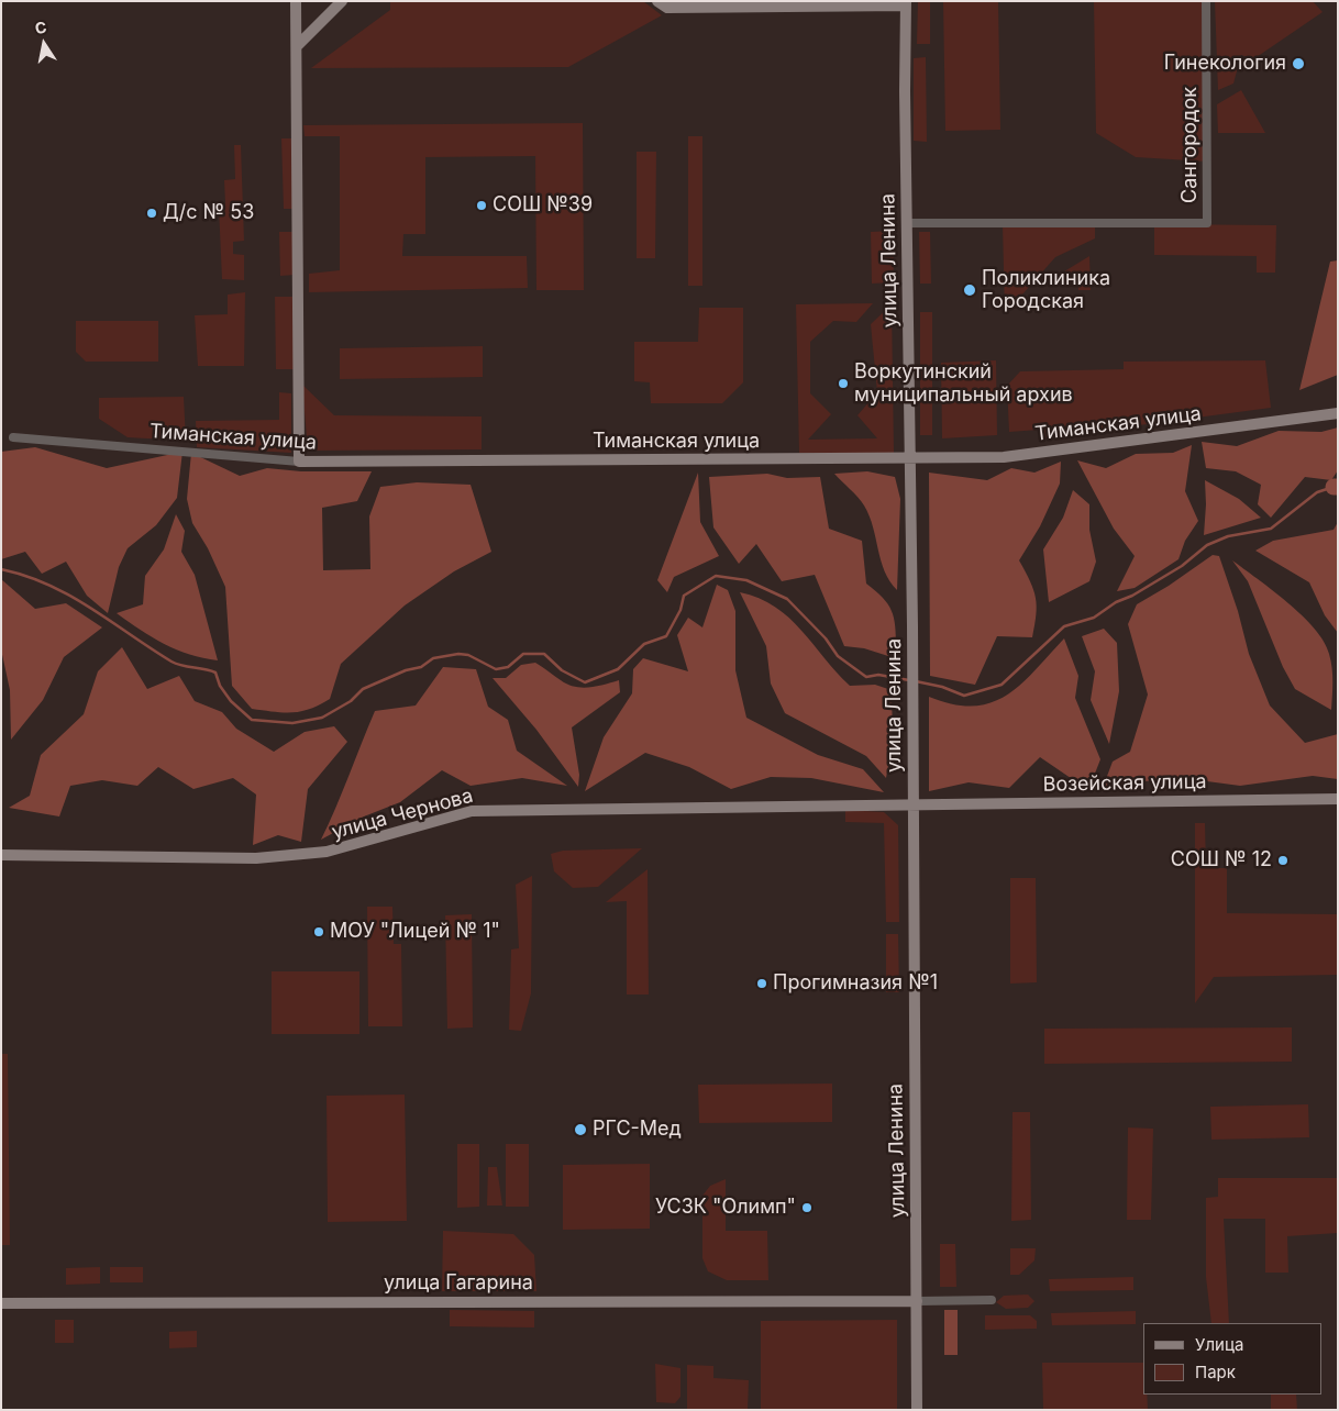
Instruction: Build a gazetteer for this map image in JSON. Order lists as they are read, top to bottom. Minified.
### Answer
{"streets":{"main road":["улица Ленина","Тиманская улица","Возейская улица","улица Чернова","улица Гагарина"],"street":["Сангородок"]},"crossings":[["Сангородок","улица Ленина"],["улица Ленина","Тиманская улица"],["улица Ленина","Возейская улица"],["улица Ленина","улица Чернова"],["улица Ленина","улица Гагарина"],["Возейская улица","улица Чернова"]],"places":["Гинекология","СОШ №39","Д/с № 53","Поликлиника Городская","Воркутинский муниципальный архив","СОШ № 12","МОУ \"Лицей № 1\"","Прогимназия №1","РГС-Мед","УСЗК \"Олимп\""],"legend":["Улица","Парк"],"north":"top"}
